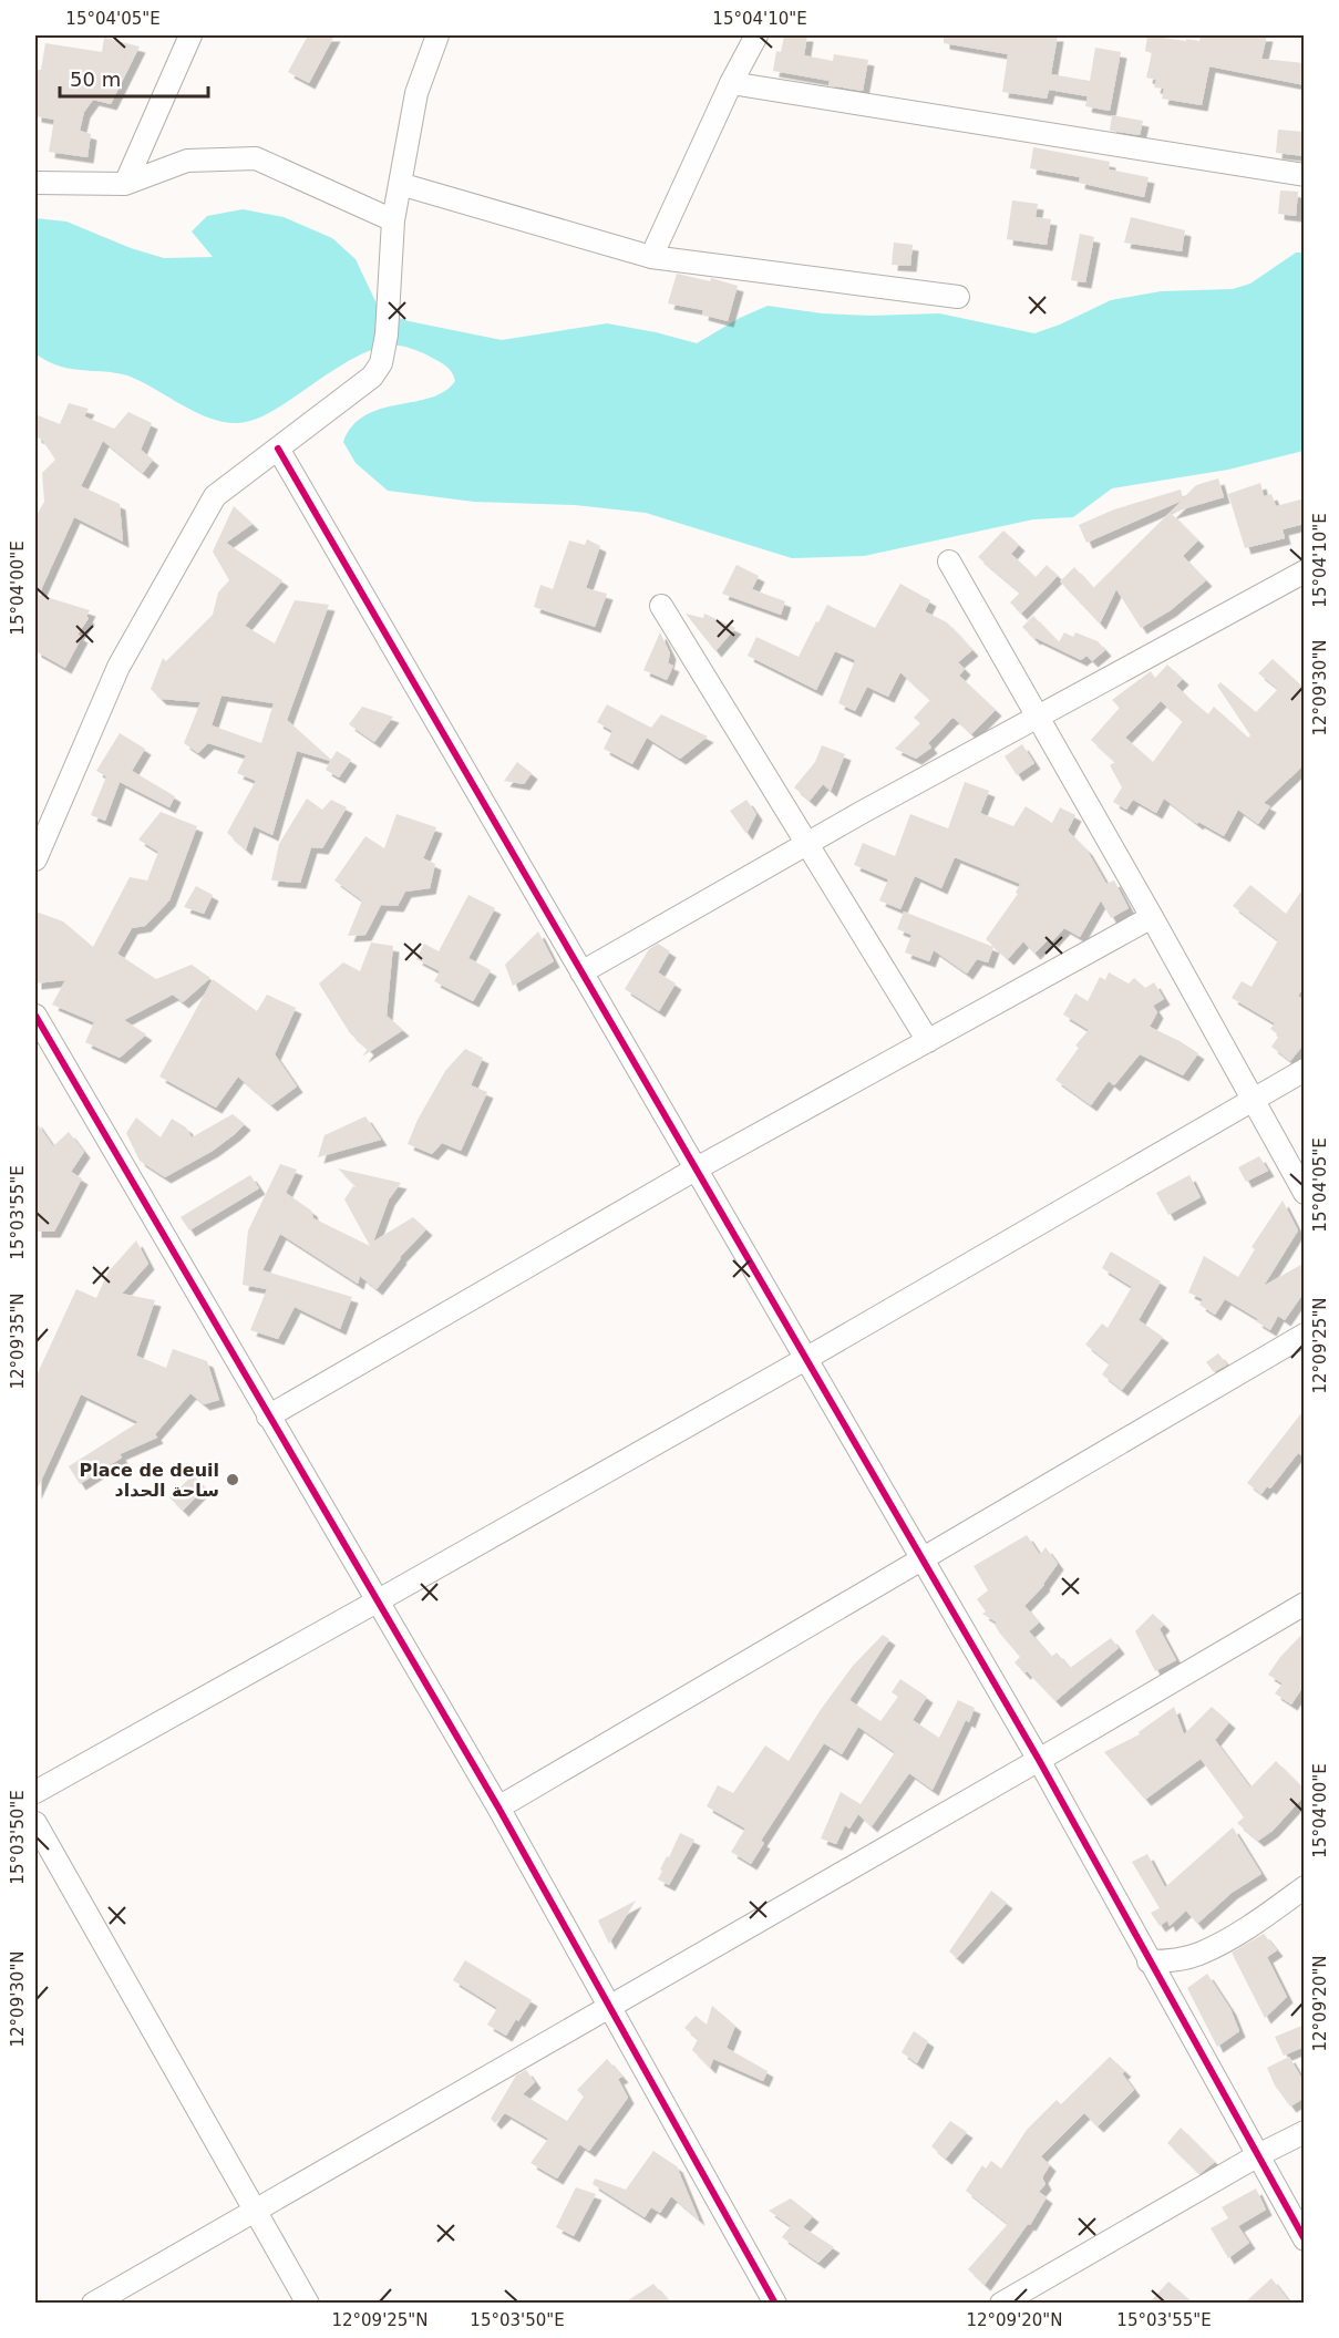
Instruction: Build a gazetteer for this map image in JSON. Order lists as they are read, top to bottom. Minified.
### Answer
{"places":["Place de deuil ساحة الحداد"],"scale_bar":"50 m","coordinates":["15°04'05\"E","15°04'10\"E","15°04'00\"E","12°09'30\"N","15°03'55\"E","12°09'35\"N","12°09'25\"N","15°03'50\"E","12°09'20\"N"]}
